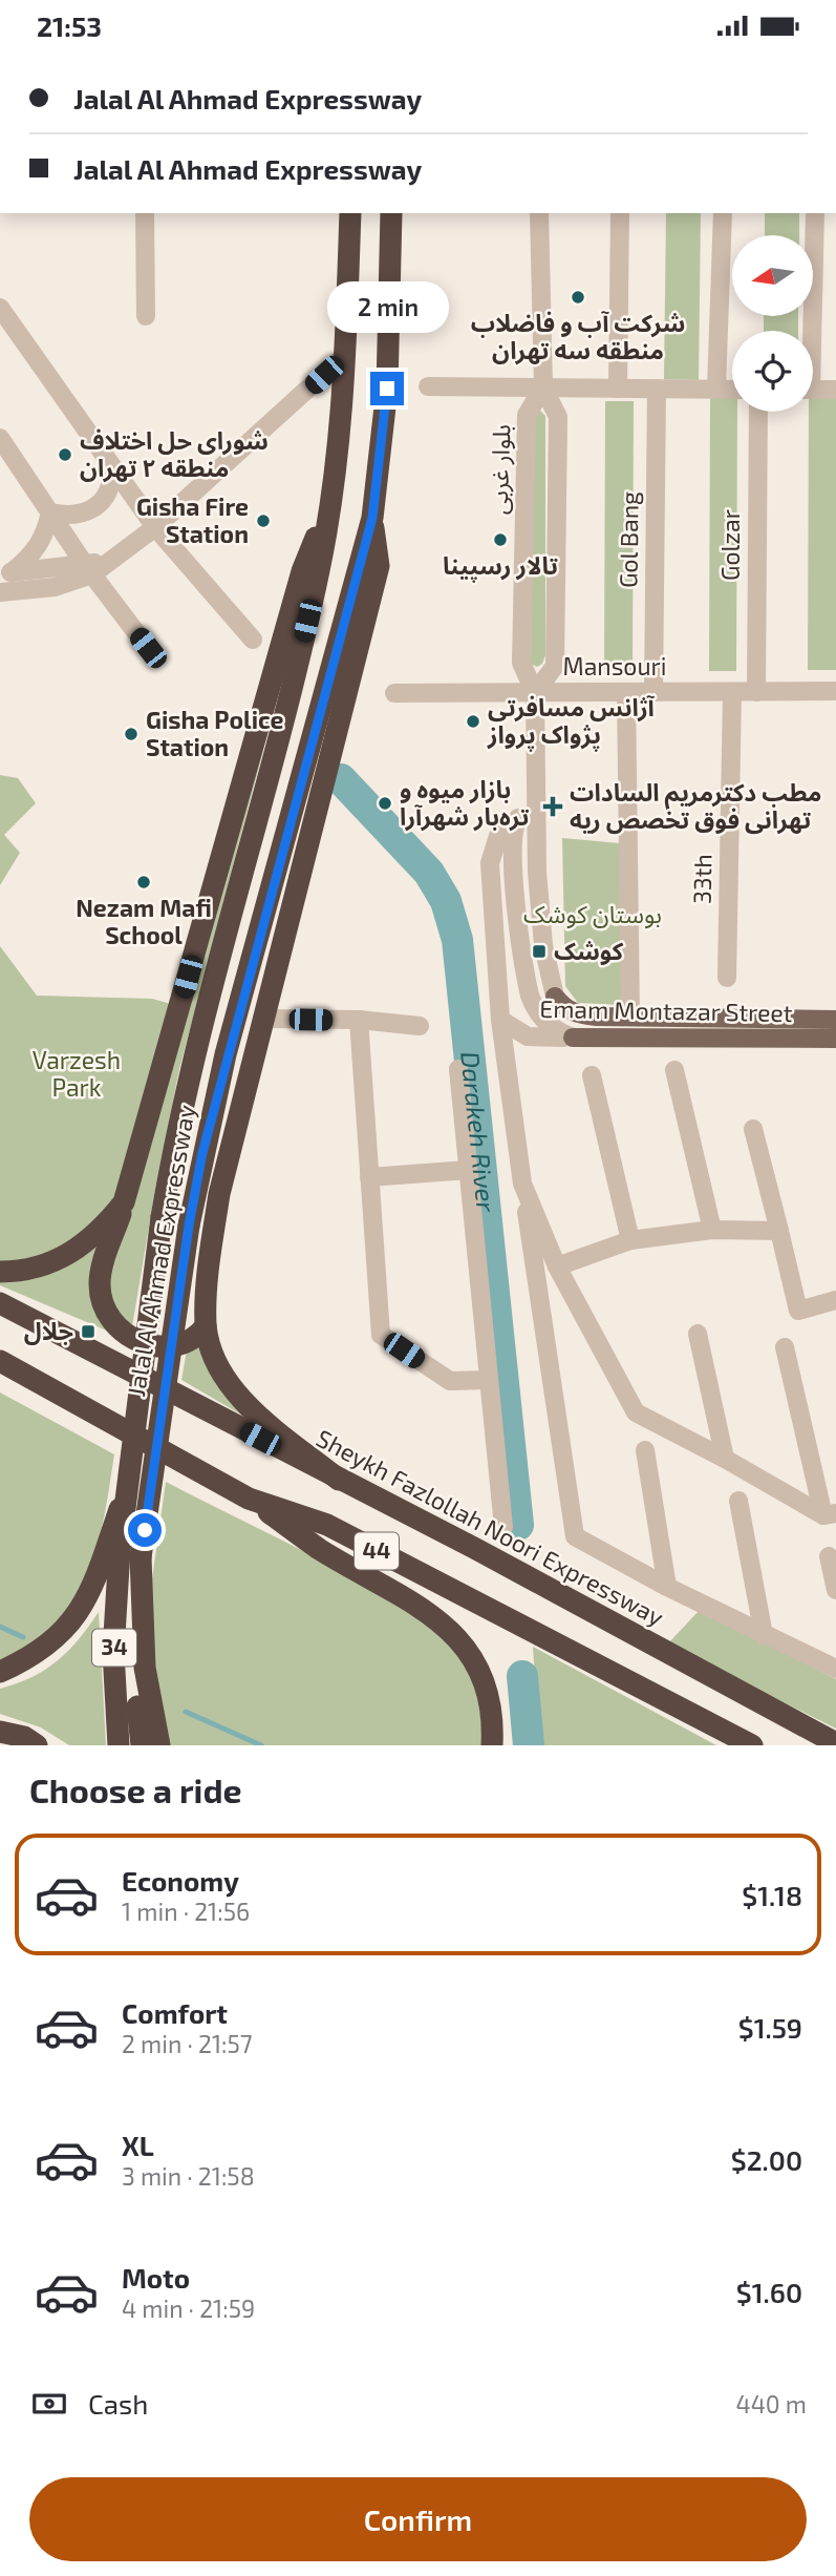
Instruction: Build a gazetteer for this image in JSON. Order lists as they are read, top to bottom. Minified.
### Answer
{"streets":{"highway":["Jalal Al Ahmad Expressway","Sheykh Fazlollah Noori Expressway","44","34"],"main road":["Emam Montazar Street"],"street":["بلوار غربی","Gol Bang","Golzar","Mansouri","33th"]},"crossings":[["بلوار غربی","Mansouri"],["Gol Bang","Mansouri"],["Golzar","Mansouri"],["Mansouri","33th"]],"water":["Darakeh River"],"parks":["بوستان کوشک","Varzesh Park"],"places":{"other":["شرکت آب و فاضلاب منطقه سه تهران","شورای حل اختلاف منطقه ۲ تهران","Gisha Fire Station","تالار رسپینا","آژانس مسافرتی پژواک پرواز","Gisha Police Station","بازار میوه و تره‌بار شهرآرا","Nezam Mafi School"],"health":["مطب دكترمريم السادات تهرانی فوق تخصص ریه"],"transit":["کوشک","جلال"]},"north":"left","page":{"status":"21:53","banner":["Jalal Al Ahmad Expressway","Jalal Al Ahmad Expressway"],"bubble":"2 min","heading":"Choose a ride","list":[{"name":"Economy","note":"1 min · 21:56","value":"$1.18"},{"name":"Comfort","note":"2 min · 21:57","value":"$1.59"},{"name":"XL","note":"3 min · 21:58","value":"$2.00"},{"name":"Moto","note":"4 min · 21:59","value":"$1.60"}],"pay":["Cash","440 m"],"buttons":"Confirm"}}
